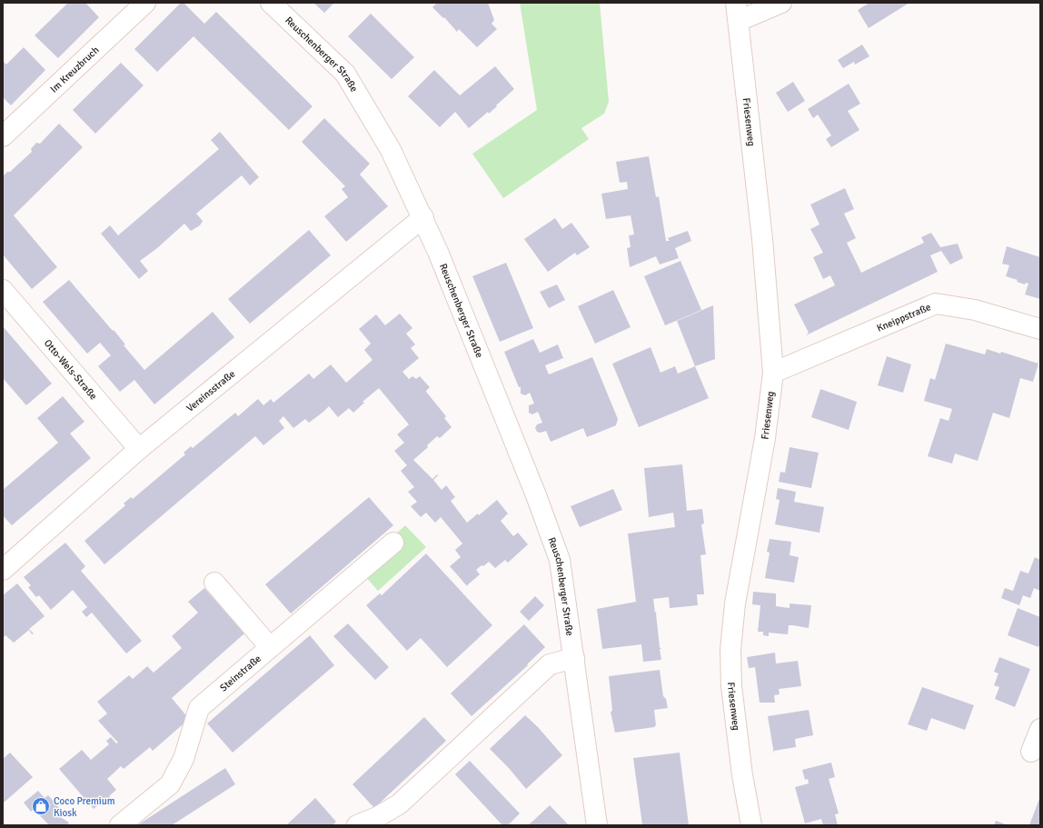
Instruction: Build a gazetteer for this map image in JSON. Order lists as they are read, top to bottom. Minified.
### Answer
{"streets":{"street":["Reuschenberger Straße","Im Kreuzbruch","Friesenweg","Kneippstraße","Otto-Wels-Straße","Vereinsstraße","Steinstraße"]},"crossings":[["Reuschenberger Straße","Vereinsstraße"],["Friesenweg","Kneippstraße"],["Otto-Wels-Straße","Vereinsstraße"]],"places":{"shop":["Coco Premium Kiosk"]}}
